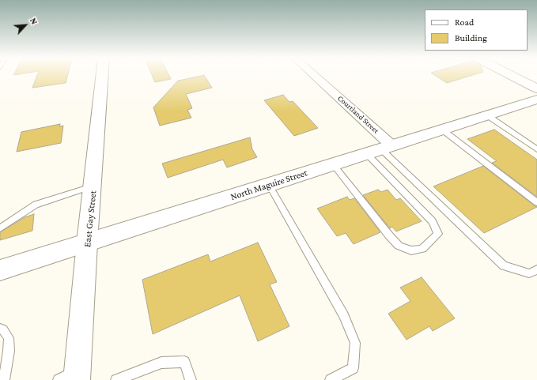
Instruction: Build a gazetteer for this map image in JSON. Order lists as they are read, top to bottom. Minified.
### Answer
{"streets":{"main road":["North Maguire Street","East Gay Street"],"street":["Courtland Street"]},"crossings":[["Courtland Street","North Maguire Street"],["North Maguire Street","East Gay Street"]],"legend":["Road","Building"],"north":"top right"}
